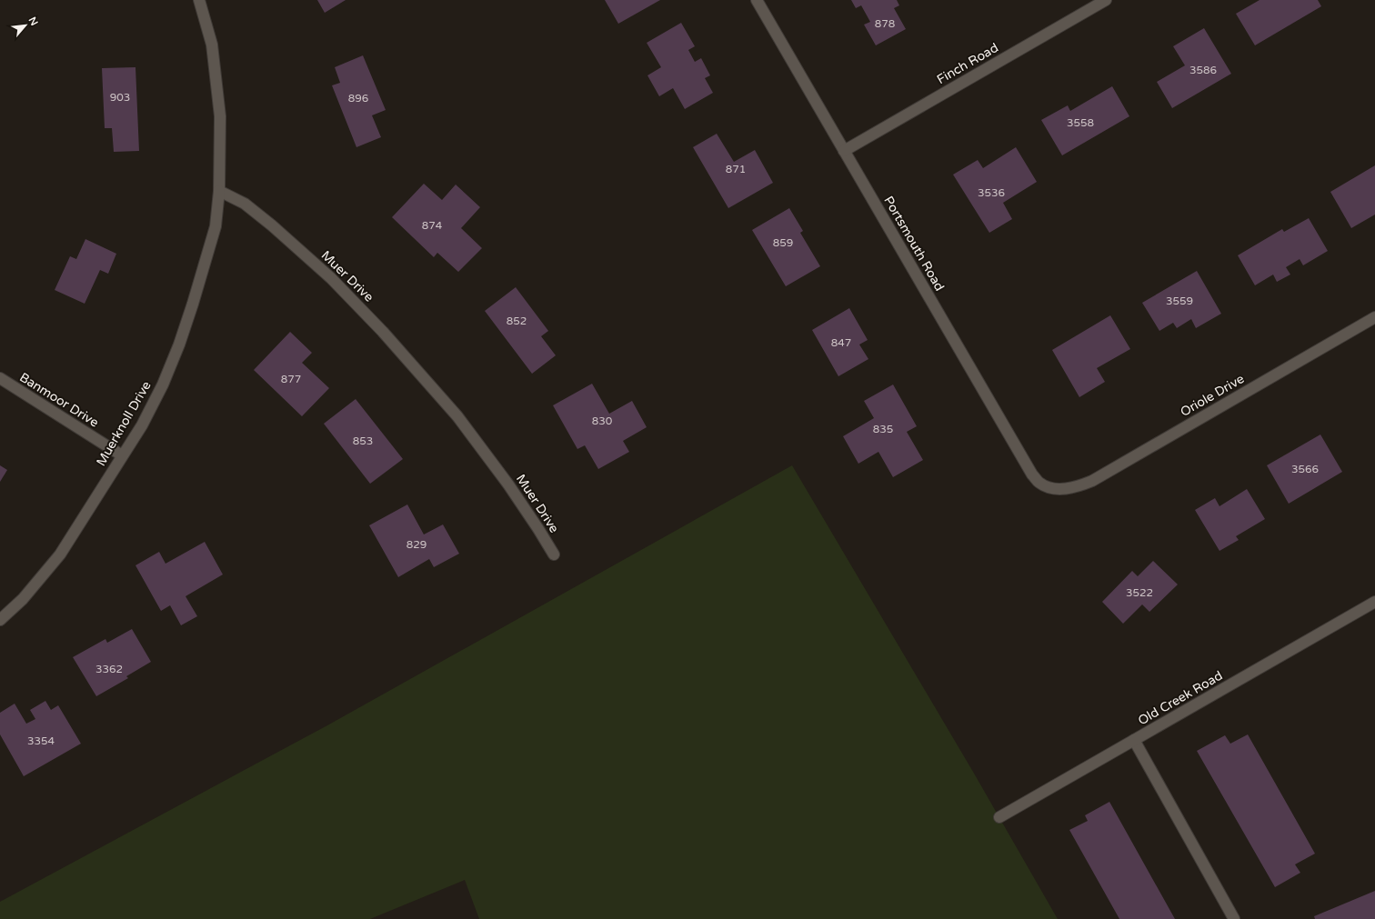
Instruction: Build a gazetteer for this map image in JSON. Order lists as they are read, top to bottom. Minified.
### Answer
{"streets":{"street":["Finch Road","Portsmouth Road","Muer Drive","Oriole Drive","Banmoor Drive","Muerknoll Drive","Old Creek Road"]},"crossings":[["Finch Road","Portsmouth Road"],["Portsmouth Road","Oriole Drive"],["Muer Drive","Muerknoll Drive"],["Banmoor Drive","Muerknoll Drive"]],"house_numbers":["878","3586","903","896","3558","871","3536","874","859","3559","852","847","877","830","835","853","3566","829","3522","3362","3354"],"north":"top right"}
